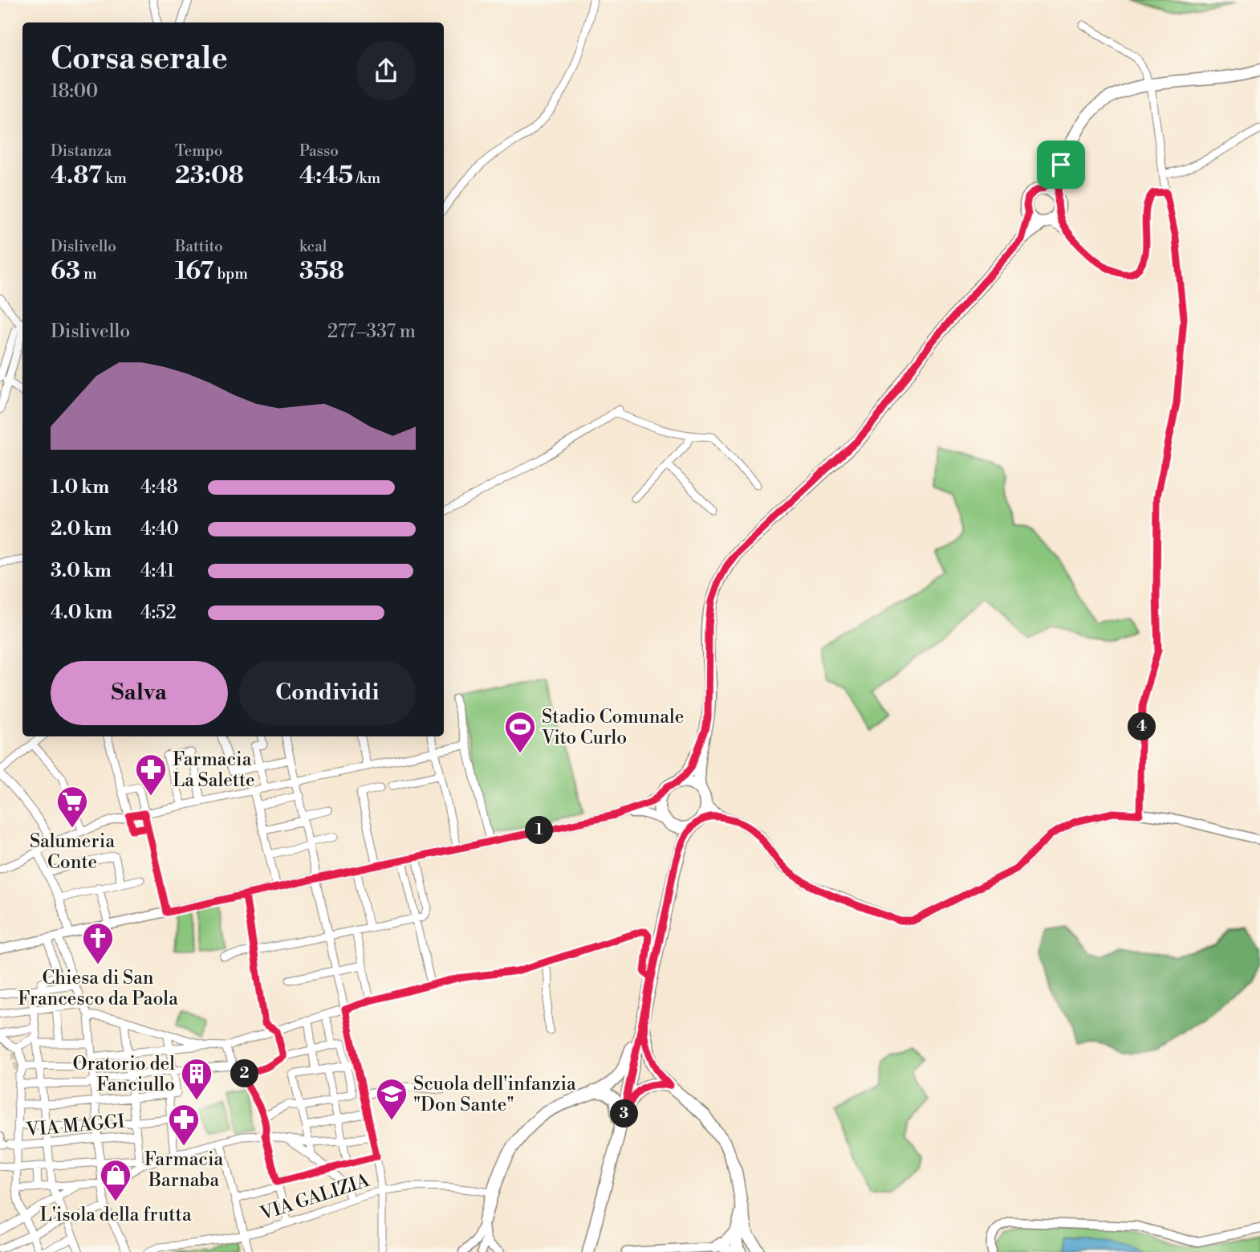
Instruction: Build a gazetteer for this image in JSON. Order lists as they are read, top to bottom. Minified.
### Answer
{"streets":{"street":["VIA MAGGI","VIA GALIZIA"]},"places":{"sports":["Stadio Comunale Vito Curlo"],"pharmacy":["Farmacia La Salette","Farmacia Barnaba"],"supermarket":["Salumeria Conte"],"church":["Chiesa di San Francesco da Paola"],"building":["Oratorio del Fanciullo"],"school or university":["Scuola dell'infanzia \"Don Sante\""],"shop":["L'isola della frutta"]},"page":{"heading":["Corsa serale","18:00"],"stats":[["Distanza","4.87 km"],["Tempo","23:08"],["Passo","4:45 /km"],["Dislivello","63 m"],["Battito","167 bpm"],["kcal","358"]],"chart":["Dislivello","277–337 m"],"list":[{"name":"1.0 km","note":"4:48"},{"name":"2.0 km","note":"4:40"},{"name":"3.0 km","note":"4:41"},{"name":"4.0 km","note":"4:52"}],"buttons":["Salva","Condividi"],"pins":["4","1","2","3"]}}
